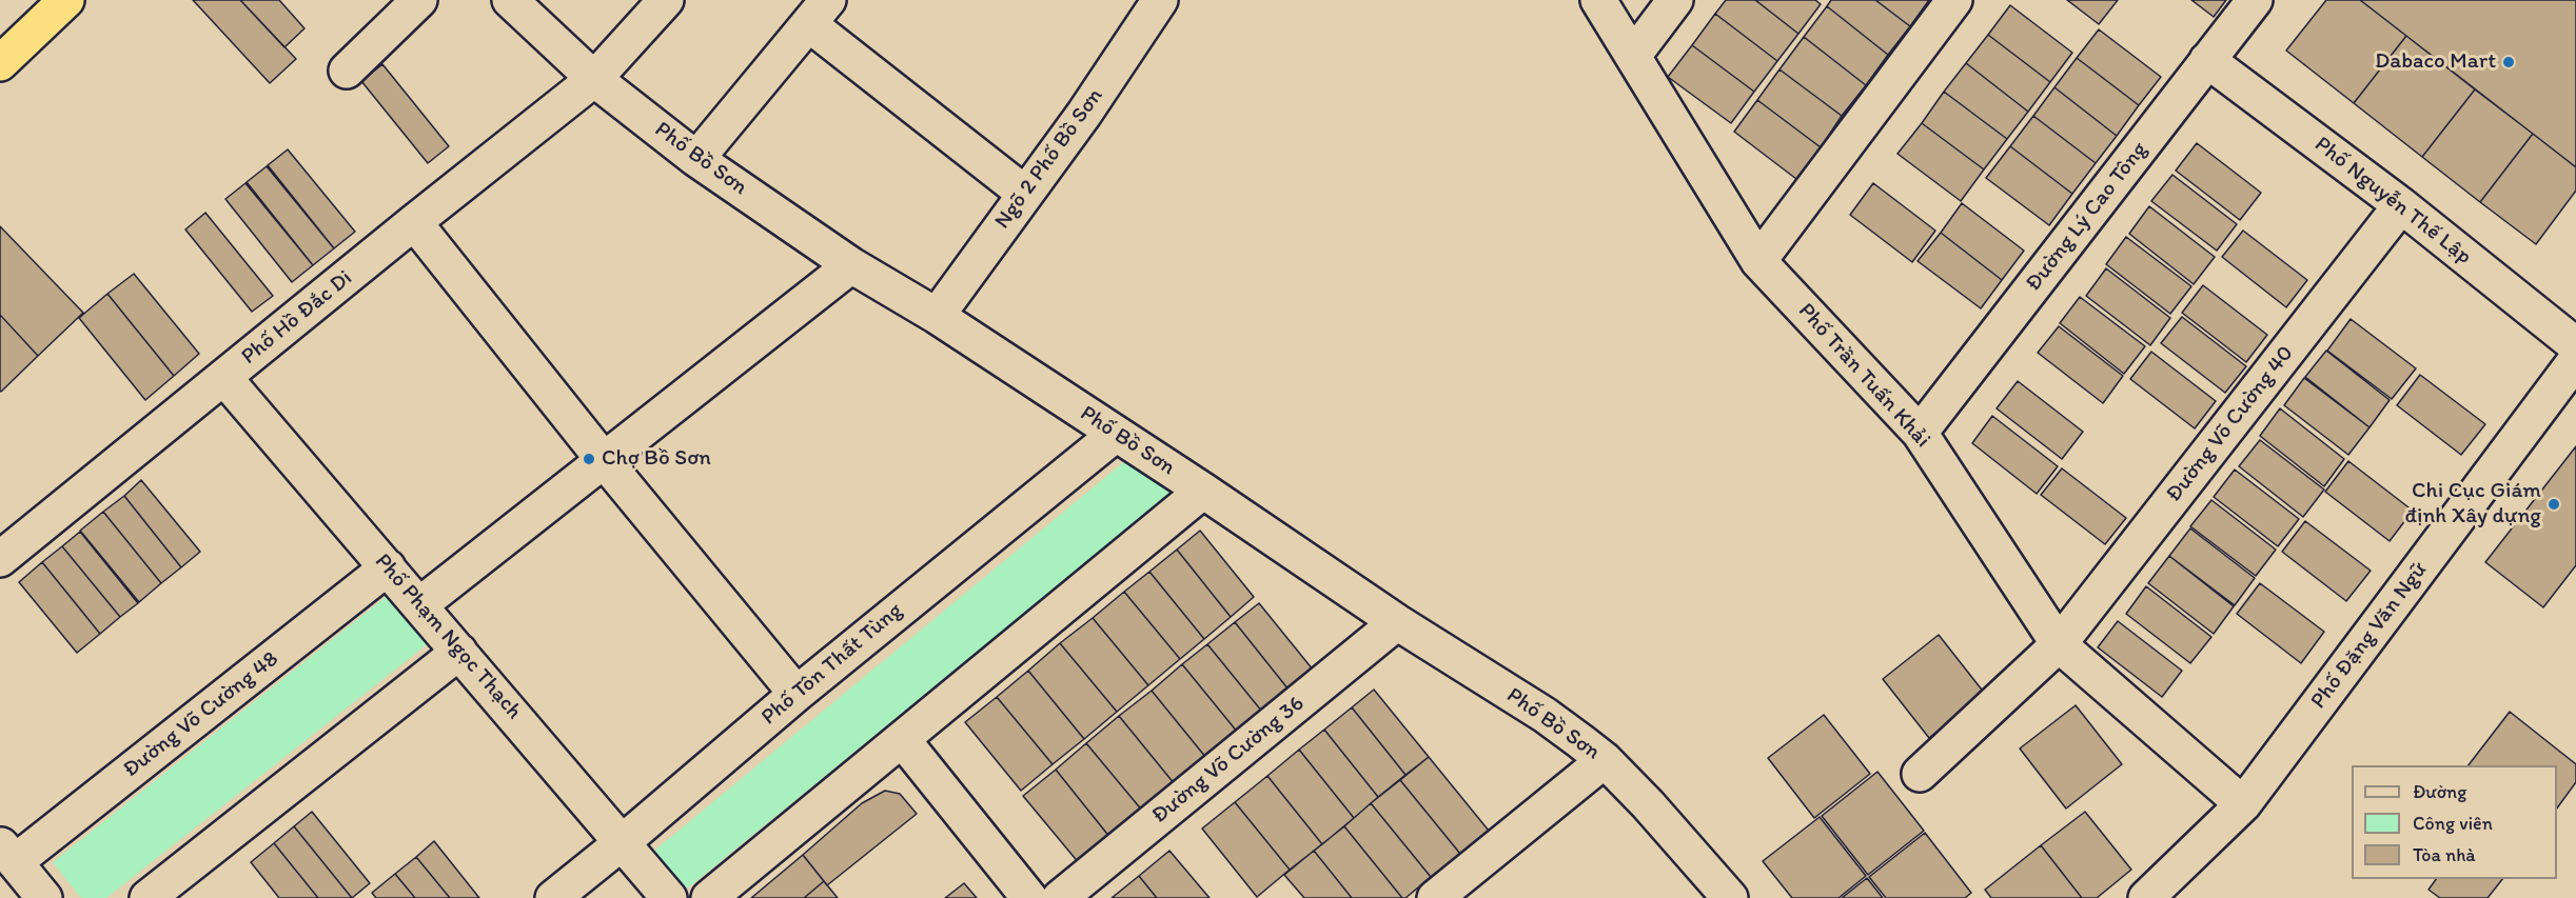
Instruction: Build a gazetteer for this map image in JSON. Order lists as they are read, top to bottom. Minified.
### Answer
{"streets":{"street":["Phố Bồ Sơn","Ngõ 2 Phố Bồ Sơn","Phố Nguyễn Thế Lập","Đường Lý Cao Tông","Phố Hồ Đắc Di","Phố Trần Tuấn Khải","Đường Võ Cường 40","Phố Đặng Văn Ngữ","Phố Phạm Ngọc Thạch","Phố Tôn Thất Tùng","Đường Võ Cường 48","Đường Võ Cường 36"]},"crossings":[["Phố Bồ Sơn","Ngõ 2 Phố Bồ Sơn"],["Phố Bồ Sơn","Phố Hồ Đắc Di"],["Phố Bồ Sơn","Phố Tôn Thất Tùng"],["Phố Bồ Sơn","Đường Võ Cường 36"],["Phố Nguyễn Thế Lập","Đường Lý Cao Tông"],["Phố Nguyễn Thế Lập","Đường Võ Cường 40"],["Đường Lý Cao Tông","Phố Trần Tuấn Khải"],["Phố Hồ Đắc Di","Phố Phạm Ngọc Thạch"],["Phố Trần Tuấn Khải","Đường Võ Cường 40"],["Phố Trần Tuấn Khải","Phố Đặng Văn Ngữ"],["Phố Phạm Ngọc Thạch","Phố Tôn Thất Tùng"],["Phố Phạm Ngọc Thạch","Đường Võ Cường 48"]],"places":["Dabaco Mart","Chợ Bồ Sơn","Chi Cục Giám định Xây dựng"],"legend":["Đường","Công viên","Tòa nhà"]}
